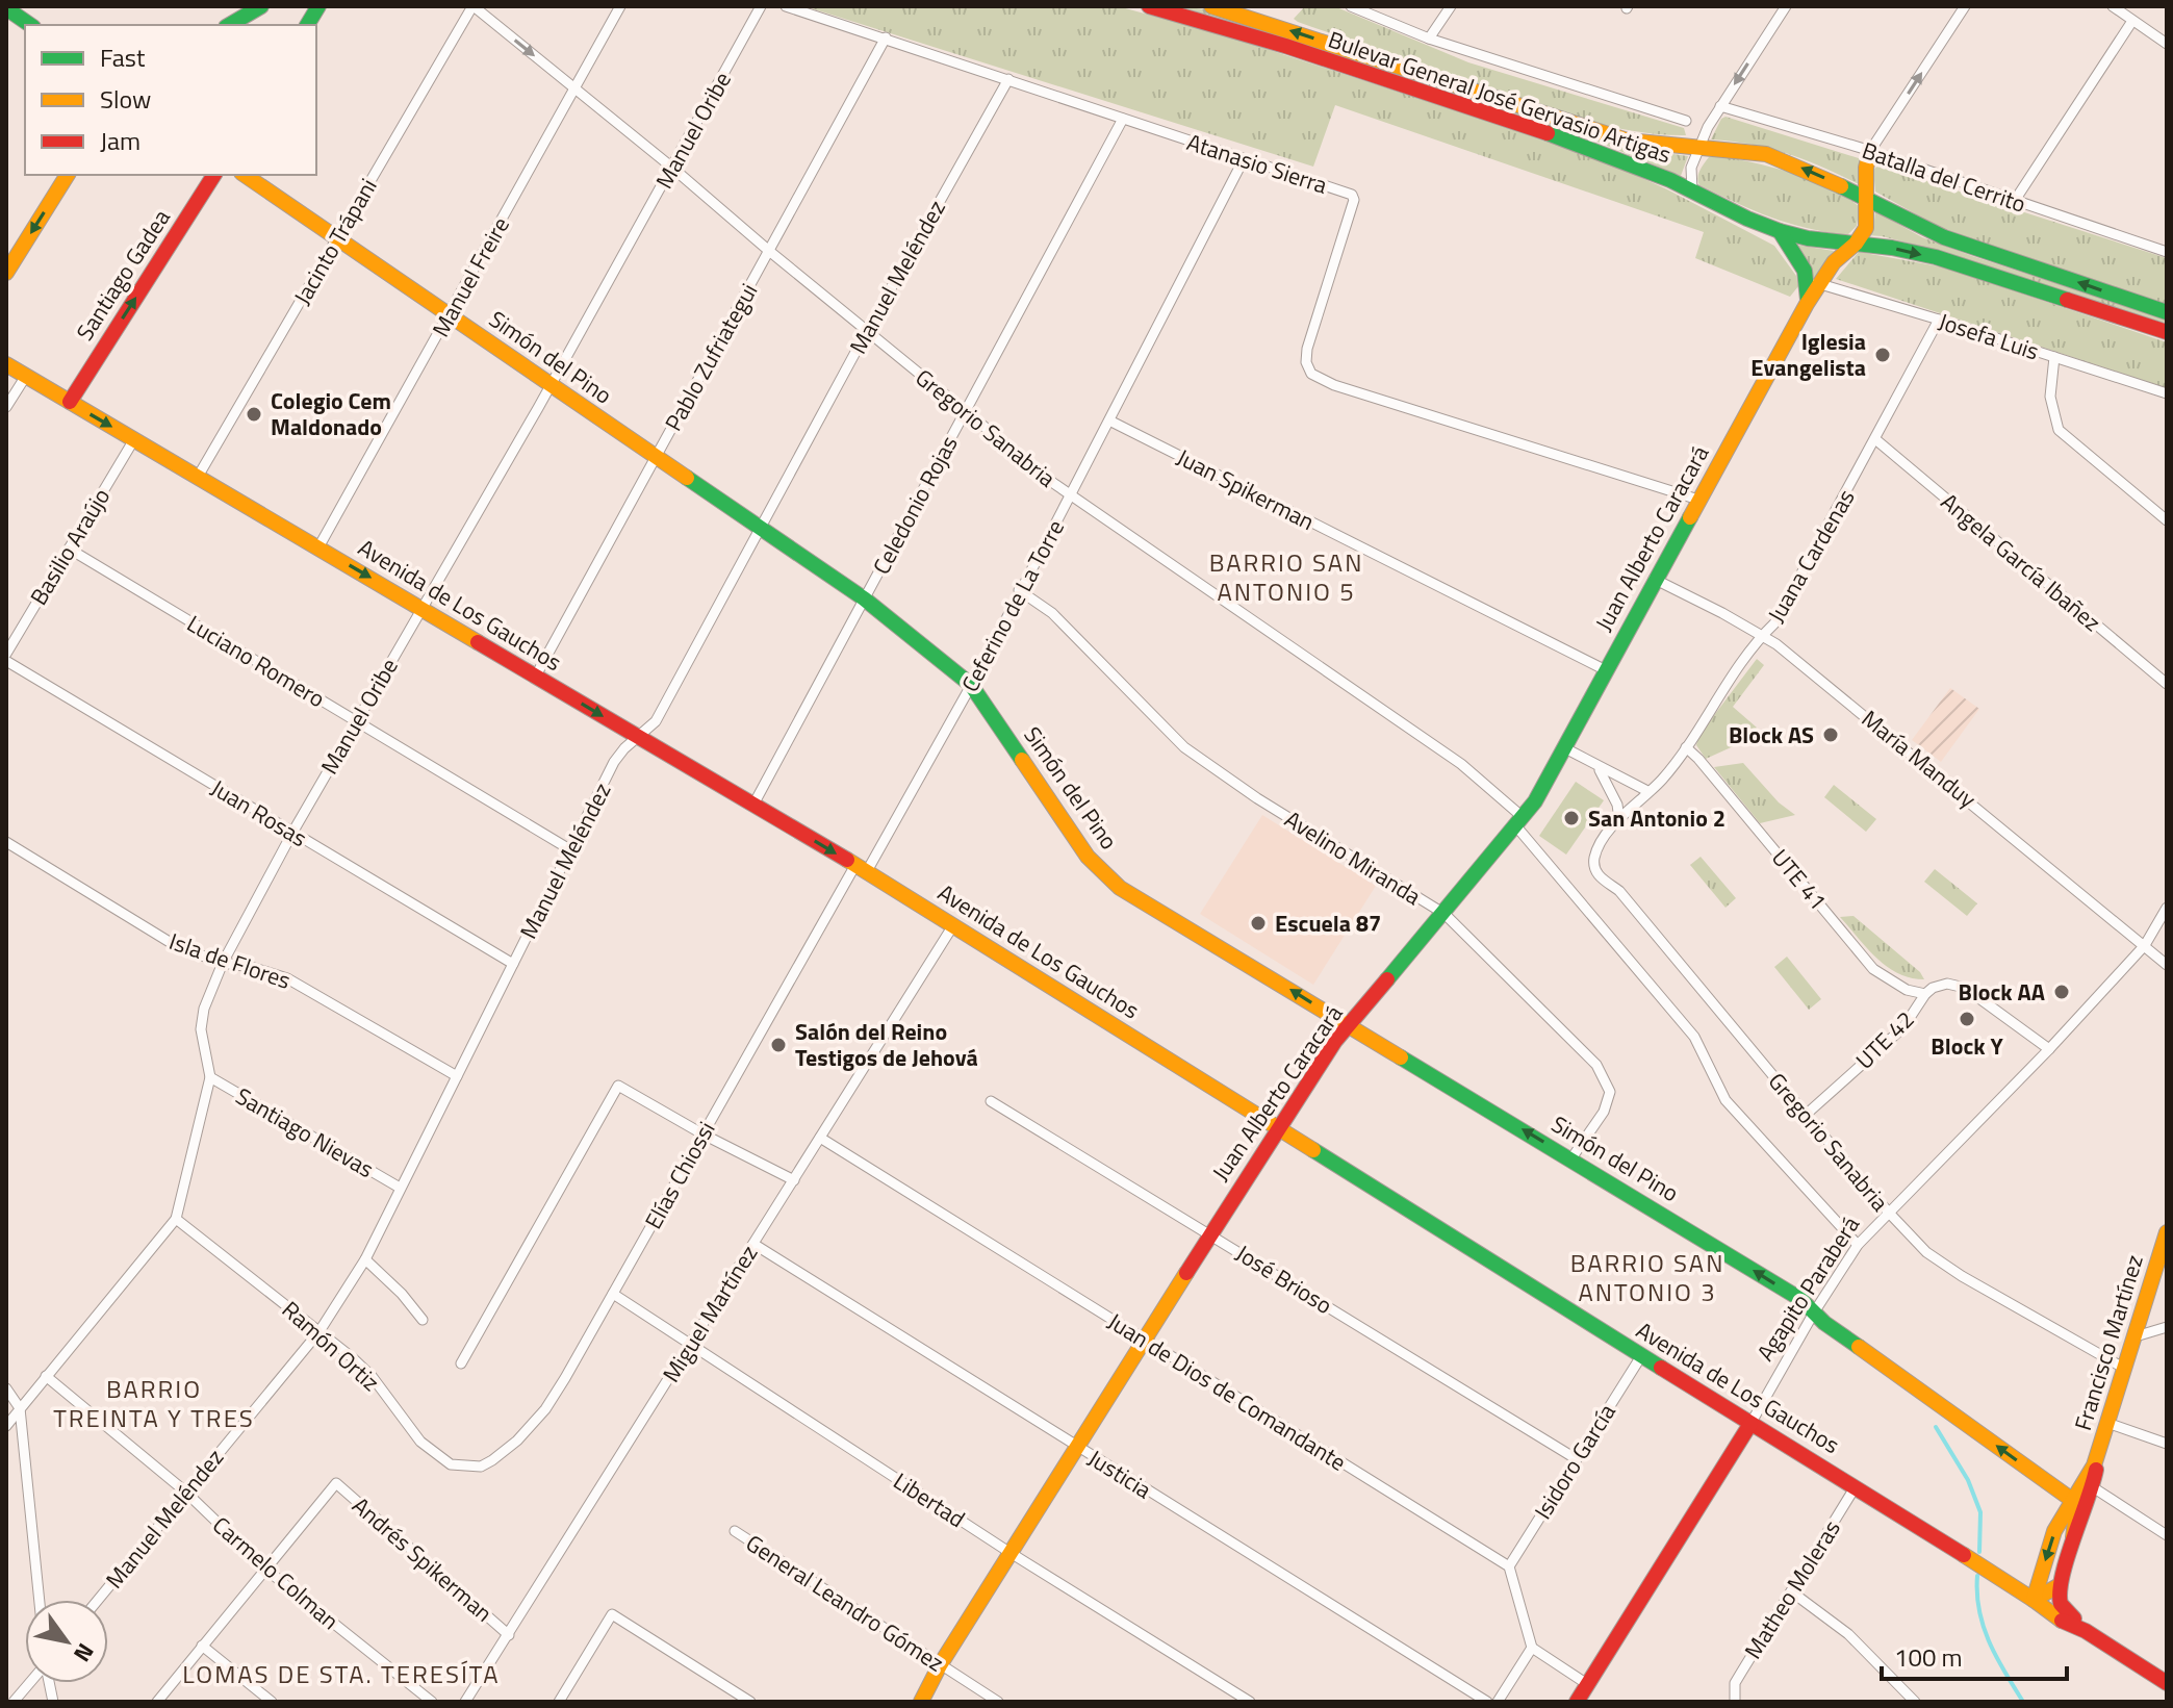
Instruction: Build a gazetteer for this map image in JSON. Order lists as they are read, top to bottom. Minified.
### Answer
{"streets":{"street":["Bulevar General José Gervasio Artigas","Manuel Oribe","Atanasio Sierra","Batalla del Cerrito","Jacinto Trápani","Santiago Gadea","Manuel Freire","Manuel Meléndez","Josefa Luis","Simón del Pino","Pablo Zufriategui","Gregorio Sanabria","Juan Spikerman","Celedonio Rojas","Juan Alberto Caracará","Basilio Araújo","Juana Cardenas","Angela García Ibañez","Avenida de Los Gauchos","Ceferino de La Torre","Luciano Romero","María Manduy","Juan Rosas","Avelino Miranda","UTE 41","Isla de Flores","UTE 42","Santiago Nievas","Elías Chiossi","José Brioso","Agapito Paraberá","Miguel Martínez","Francisco Martínez","Ramón Ortiz","Juan de Dios de Comandante","Isidoro García","Justicia","Libertad","Andrés Spikerman","Carmelo Colman","Matheo Moleras","General Leandro Gómez"]},"crossings":[["Manuel Oribe","Simón del Pino"],["Manuel Oribe","Gregorio Sanabria"],["Manuel Oribe","Avenida de Los Gauchos"],["Manuel Oribe","Luciano Romero"],["Manuel Oribe","Juan Rosas"],["Manuel Oribe","Isla de Flores"],["Manuel Oribe","Santiago Nievas"],["Manuel Oribe","Ramón Ortiz"],["Manuel Oribe","Carmelo Colman"],["Atanasio Sierra","Manuel Meléndez"],["Atanasio Sierra","Pablo Zufriategui"],["Atanasio Sierra","Celedonio Rojas"],["Atanasio Sierra","Juan Alberto Caracará"],["Atanasio Sierra","Ceferino de La Torre"],["Jacinto Trápani","Simón del Pino"],["Jacinto Trápani","Gregorio Sanabria"],["Jacinto Trápani","Avenida de Los Gauchos"],["Santiago Gadea","Avenida de Los Gauchos"],["Manuel Freire","Simón del Pino"],["Manuel Freire","Gregorio Sanabria"],["Manuel Freire","Avenida de Los Gauchos"],["Manuel Meléndez","Simón del Pino"],["Manuel Meléndez","Gregorio Sanabria"],["Manuel Meléndez","Avenida de Los Gauchos"],["Manuel Meléndez","Luciano Romero"],["Manuel Meléndez","Juan Rosas"],["Manuel Meléndez","Isla de Flores"],["Manuel Meléndez","Santiago Nievas"],["Manuel Meléndez","Ramón Ortiz"],["Manuel Meléndez","Carmelo Colman"],["Josefa Luis","Juan Alberto Caracará"],["Josefa Luis","Juana Cardenas"],["Simón del Pino","Pablo Zufriategui"],["Simón del Pino","Celedonio Rojas"],["Simón del Pino","Juan Alberto Caracará"],["Simón del Pino","Ceferino de La Torre"],["Simón del Pino","Avelino Miranda"],["Simón del Pino","Agapito Paraberá"],["Simón del Pino","Francisco Martínez"],["Pablo Zufriategui","Gregorio Sanabria"],["Pablo Zufriategui","Avenida de Los Gauchos"],["Gregorio Sanabria","Celedonio Rojas"],["Gregorio Sanabria","Juan Alberto Caracará"],["Gregorio Sanabria","Juana Cardenas"],["Gregorio Sanabria","Ceferino de La Torre"],["Gregorio Sanabria","UTE 42"],["Gregorio Sanabria","Agapito Paraberá"],["Gregorio Sanabria","Francisco Martínez"],["Juan Spikerman","Juan Alberto Caracará"],["Juan Spikerman","Ceferino de La Torre"],["Celedonio Rojas","Avenida de Los Gauchos"],["Juan Alberto Caracará","Avenida de Los Gauchos"],["Juan Alberto Caracará","María Manduy"],["Juan Alberto Caracará","Avelino Miranda"],["Juan Alberto Caracará","José Brioso"],["Juan Alberto Caracará","Juan de Dios de Comandante"],["Juan Alberto Caracará","Justicia"],["Juan Alberto Caracará","Libertad"],["Juan Alberto Caracará","General Leandro Gómez"],["Basilio Araújo","Avenida de Los Gauchos"],["Basilio Araújo","Luciano Romero"],["Juana Cardenas","Angela García Ibañez"],["Juana Cardenas","María Manduy"],["Juana Cardenas","UTE 41"],["Avenida de Los Gauchos","Ceferino de La Torre"],["Avenida de Los Gauchos","Elías Chiossi"],["Avenida de Los Gauchos","Agapito Paraberá"],["Avenida de Los Gauchos","Miguel Martínez"],["Avenida de Los Gauchos","Francisco Martínez"],["Avenida de Los Gauchos","Isidoro García"],["Avenida de Los Gauchos","Matheo Moleras"],["Ceferino de La Torre","Avelino Miranda"],["Ceferino de La Torre","Elías Chiossi"],["María Manduy","Agapito Paraberá"],["UTE 41","UTE 42"],["UTE 42","Agapito Paraberá"],["Elías Chiossi","Ramón Ortiz"],["Elías Chiossi","Libertad"],["José Brioso","Isidoro García"],["Miguel Martínez","Juan de Dios de Comandante"],["Miguel Martínez","Justicia"],["Miguel Martínez","Libertad"],["Miguel Martínez","Andrés Spikerman"],["Juan de Dios de Comandante","Isidoro García"],["Andrés Spikerman","Carmelo Colman"]],"one_way":["Simón del Pino"],"districts":["BARRIO SAN ANTONIO 5","BARRIO SAN ANTONIO 3","BARRIO TREINTA Y TRES","LOMAS DE STA. TERESÍTA"],"places":["Iglesia Evangelista","Colegio Cem Maldonado","Block AS","San Antonio 2","Escuela 87","Block AA","Block Y","Salón del Reino Testigos de Jehová"],"legend":["Fast","Slow","Jam"],"scale_bar":"100 m","north":"bottom right"}
